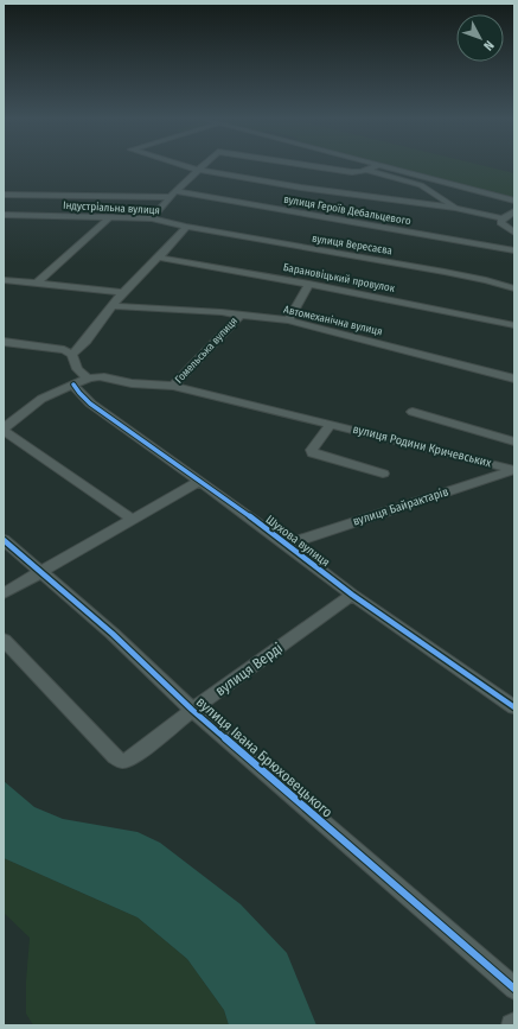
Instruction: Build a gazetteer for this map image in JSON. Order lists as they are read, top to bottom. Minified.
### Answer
{"streets":{"street":["Індустріальна вулиця","вулиця Героїв Дебальцевого","вулиця Вересаєва","Барановіцький провулок","Автомеханічна вулиця","Гомельська вулиця","вулиця Родини Кричевських","вулиця Байрактарів","Шухова вулиця","вулиця Верді","вулиця Івана Брюховецького"]},"crossings":[["Індустріальна вулиця","вулиця Вересаєва"],["Автомеханічна вулиця","Гомельська вулиця"],["Гомельська вулиця","вулиця Родини Кричевських"],["вулиця Родини Кричевських","вулиця Байрактарів"],["вулиця Байрактарів","Шухова вулиця"],["Шухова вулиця","вулиця Верді"],["вулиця Верді","вулиця Івана Брюховецького"]],"north":"bottom right"}
